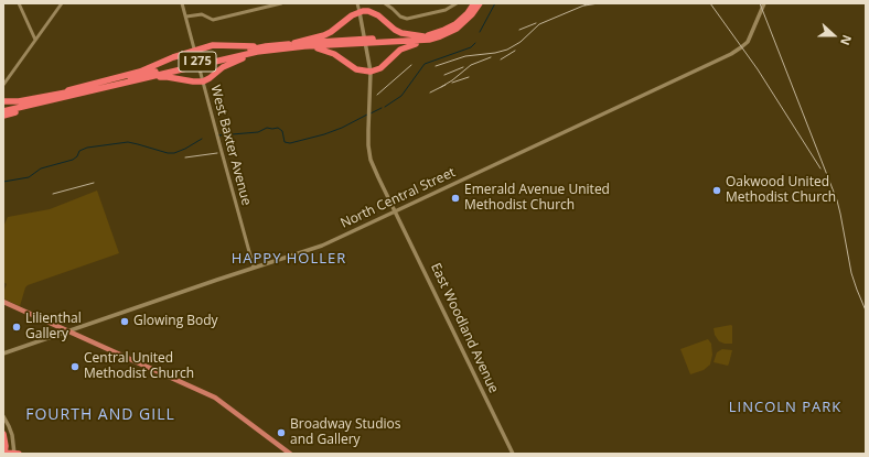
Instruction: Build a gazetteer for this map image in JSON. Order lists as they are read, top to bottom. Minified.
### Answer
{"streets":{"highway":["I 275"],"main road":["North Central Street","East Woodland Avenue"],"street":["West Baxter Avenue"]},"crossings":[["West Baxter Avenue","North Central Street"],["North Central Street","East Woodland Avenue"]],"districts":["HAPPY HOLLER","LINCOLN PARK","FOURTH AND GILL"],"places":["Oakwood United Methodist Church","Emerald Avenue United Methodist Church","Glowing Body","Lilienthal Gallery","Central United Methodist Church","Broadway Studios and Gallery"],"north":"right"}
